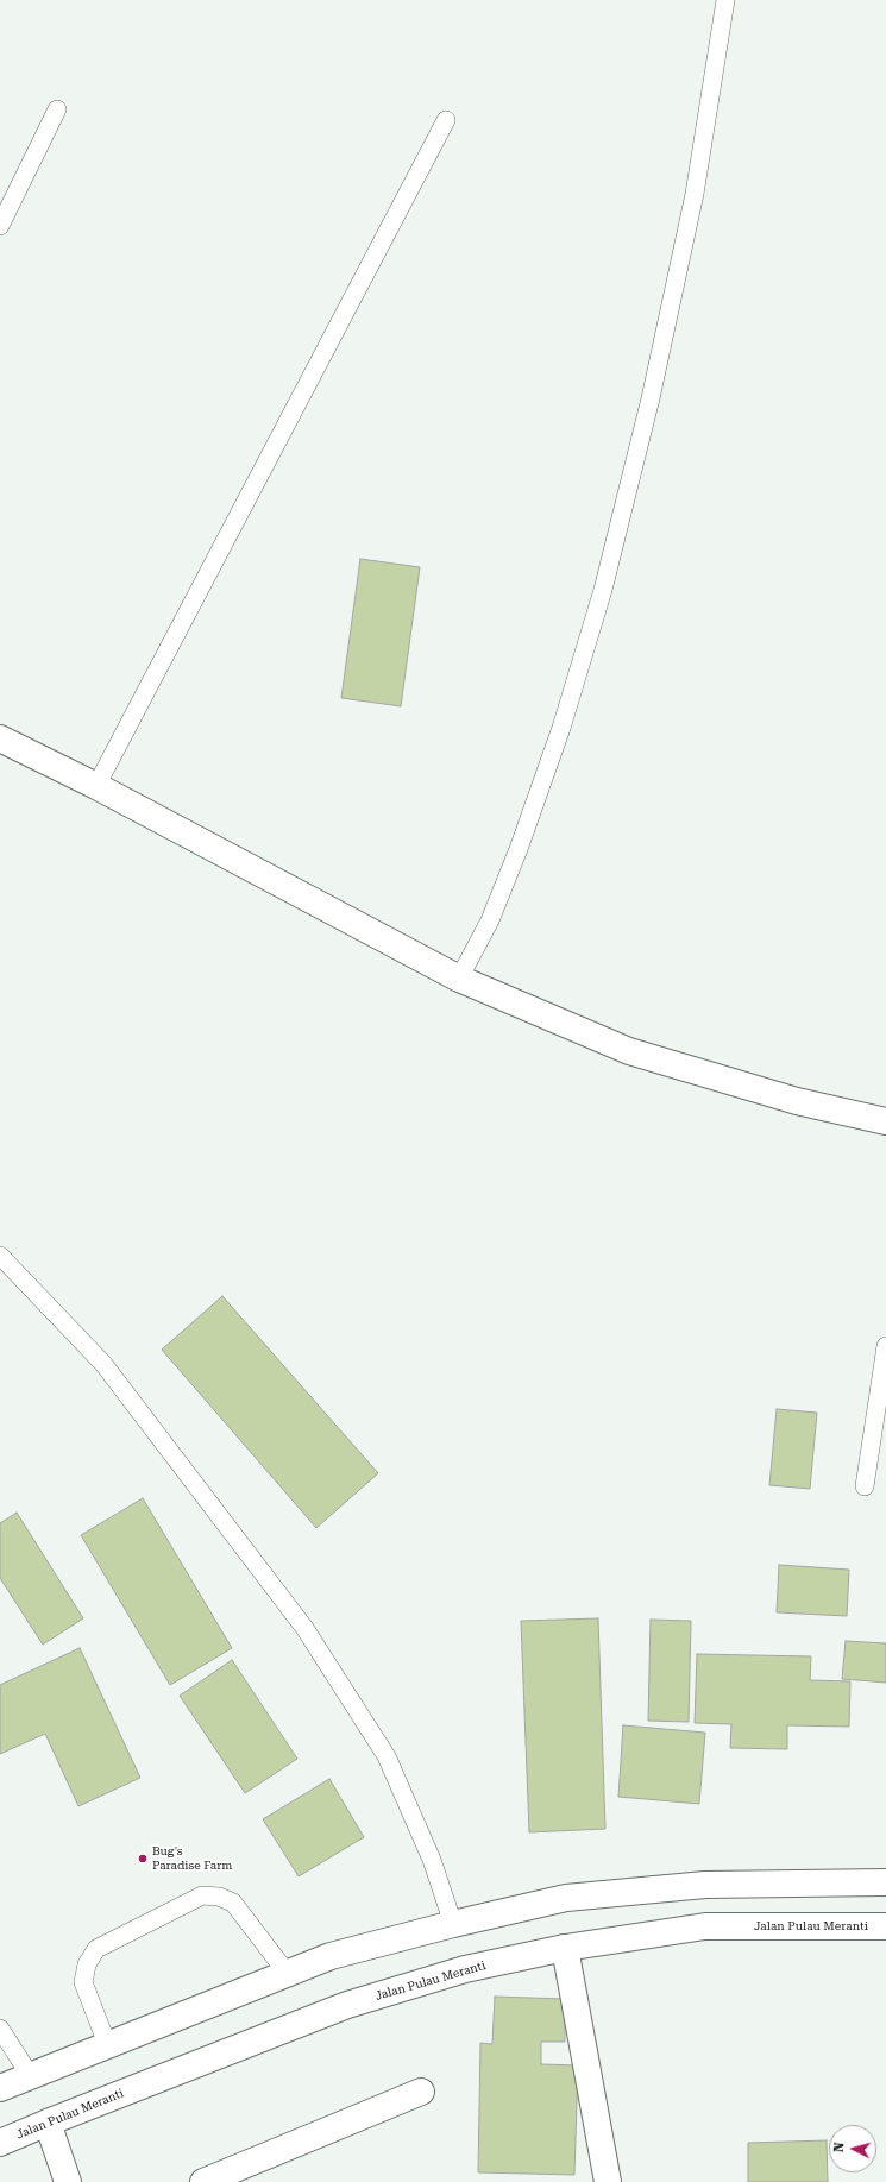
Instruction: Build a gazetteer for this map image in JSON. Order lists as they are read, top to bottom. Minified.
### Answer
{"streets":{"main road":["Jalan Pulau Meranti"]},"places":["Bug's Paradise Farm"],"north":"left"}
